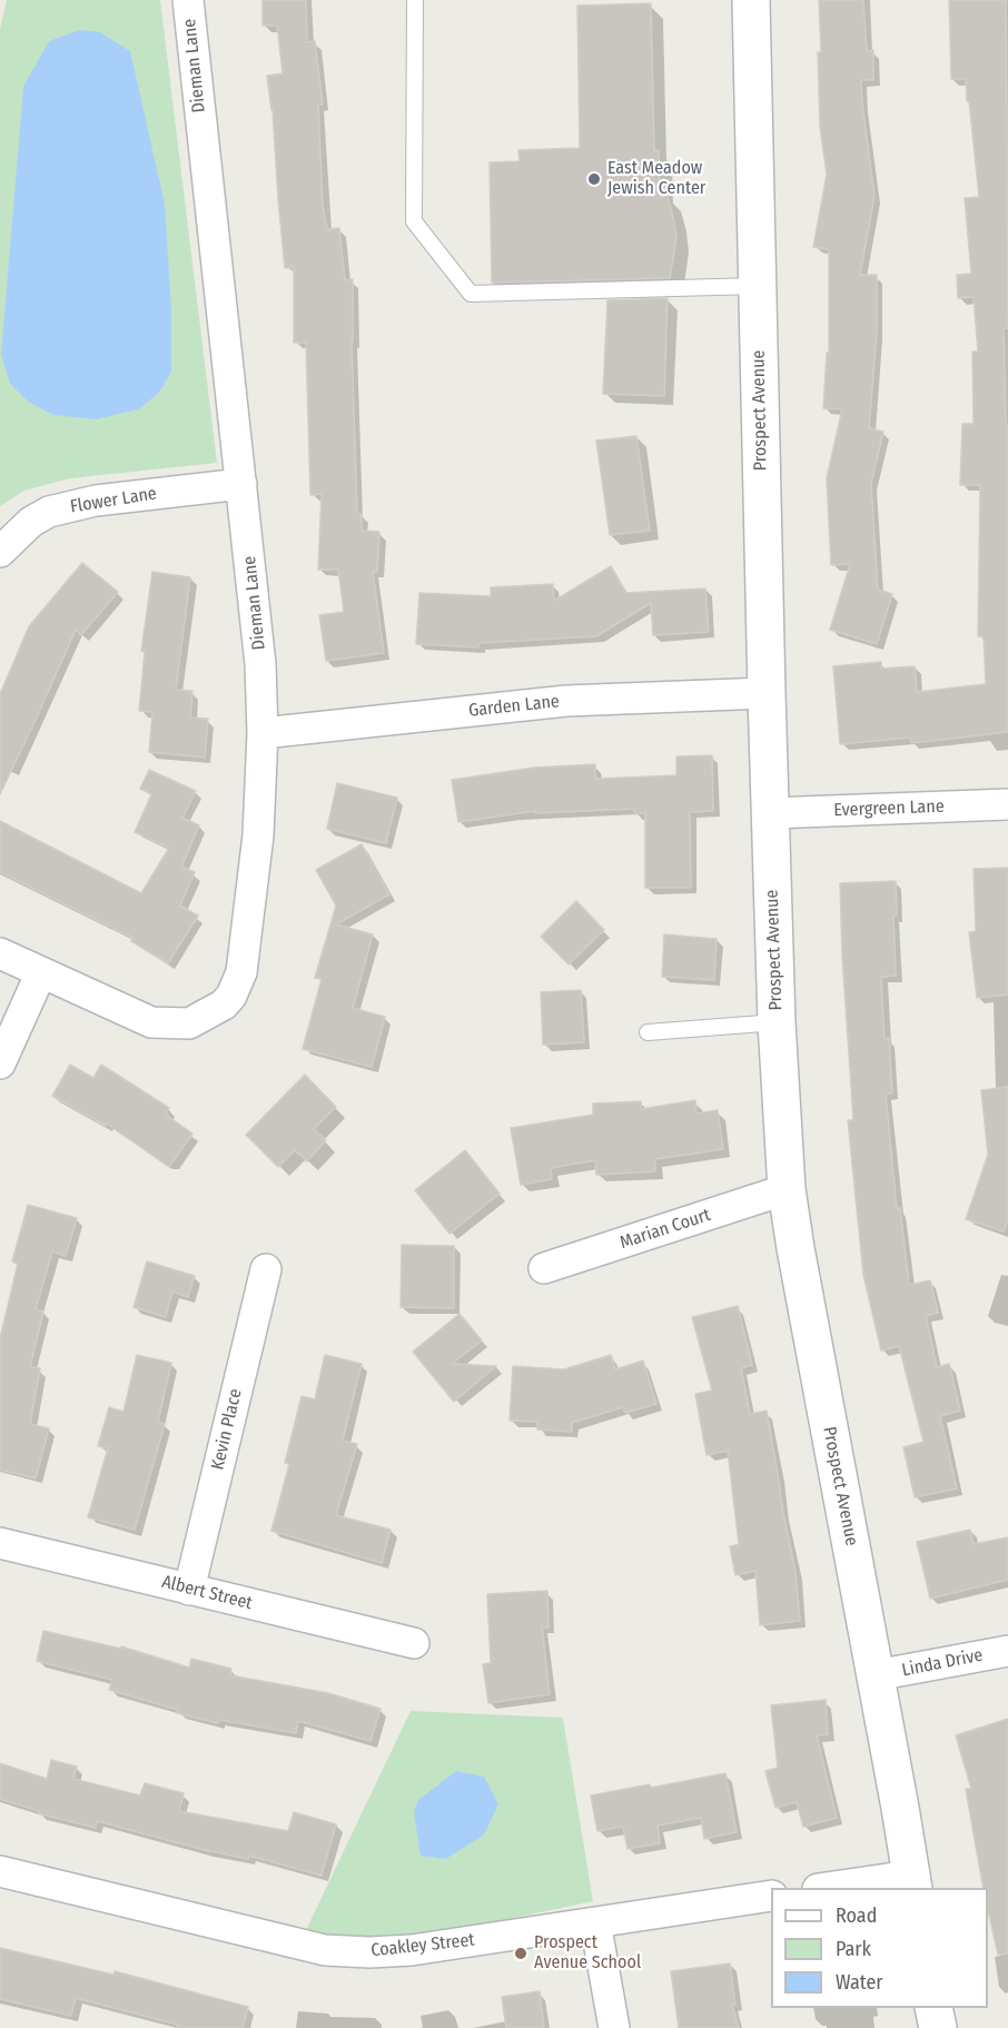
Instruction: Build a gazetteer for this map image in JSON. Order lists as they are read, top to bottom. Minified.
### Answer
{"streets":{"street":["Dieman Lane","Prospect Avenue","Flower Lane","Garden Lane","Evergreen Lane","Marian Court","Kevin Place","Albert Street","Linda Drive","Coakley Street"]},"crossings":[["Dieman Lane","Flower Lane"],["Dieman Lane","Garden Lane"],["Prospect Avenue","Garden Lane"],["Prospect Avenue","Evergreen Lane"],["Prospect Avenue","Marian Court"],["Prospect Avenue","Linda Drive"],["Kevin Place","Albert Street"]],"places":["East Meadow Jewish Center","Prospect Avenue School"],"legend":["Road","Park","Water"]}
